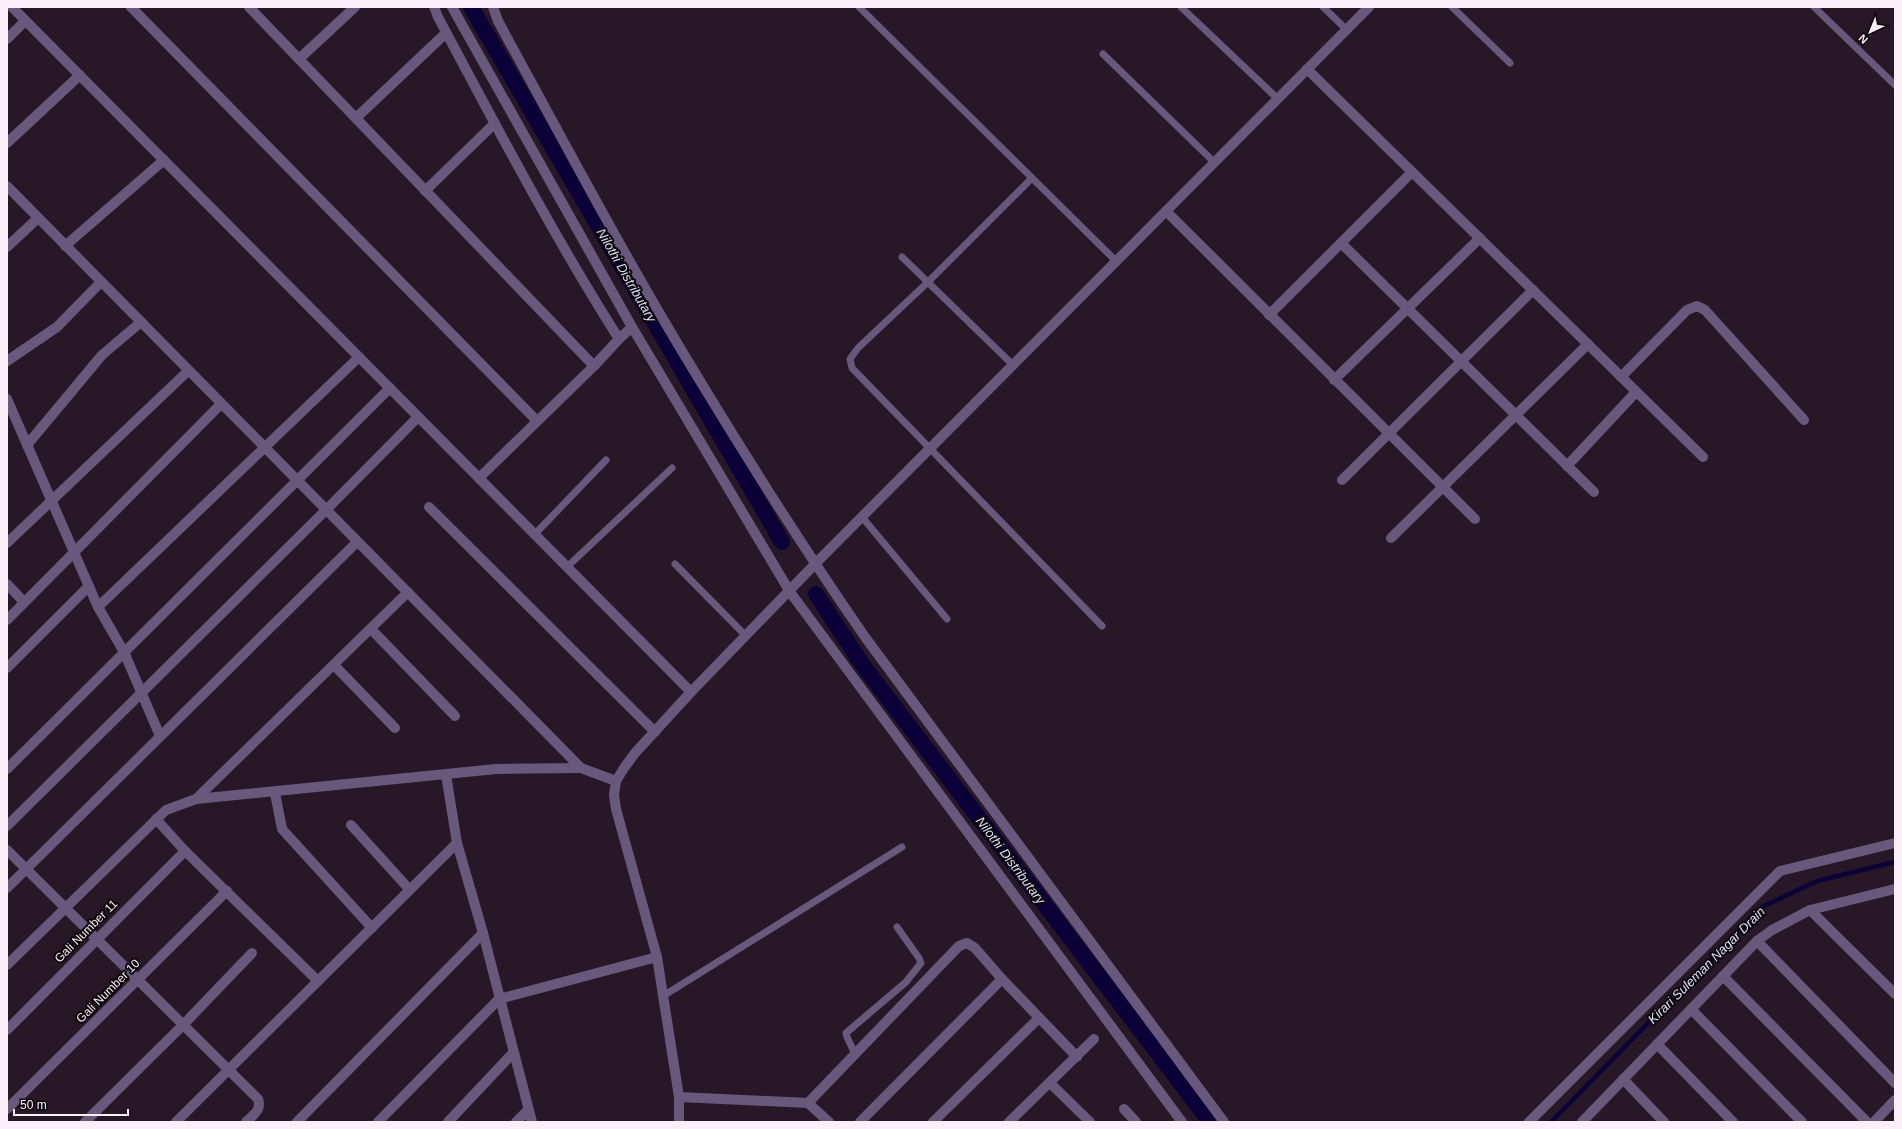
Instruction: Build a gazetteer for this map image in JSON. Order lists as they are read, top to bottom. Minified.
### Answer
{"streets":{"street":["Gali Number 11","Gali Number 10"]},"water":["Nilothi Distributary","Kirari Suleman Nagar Drain"],"scale_bar":"50 m","north":"bottom left"}
